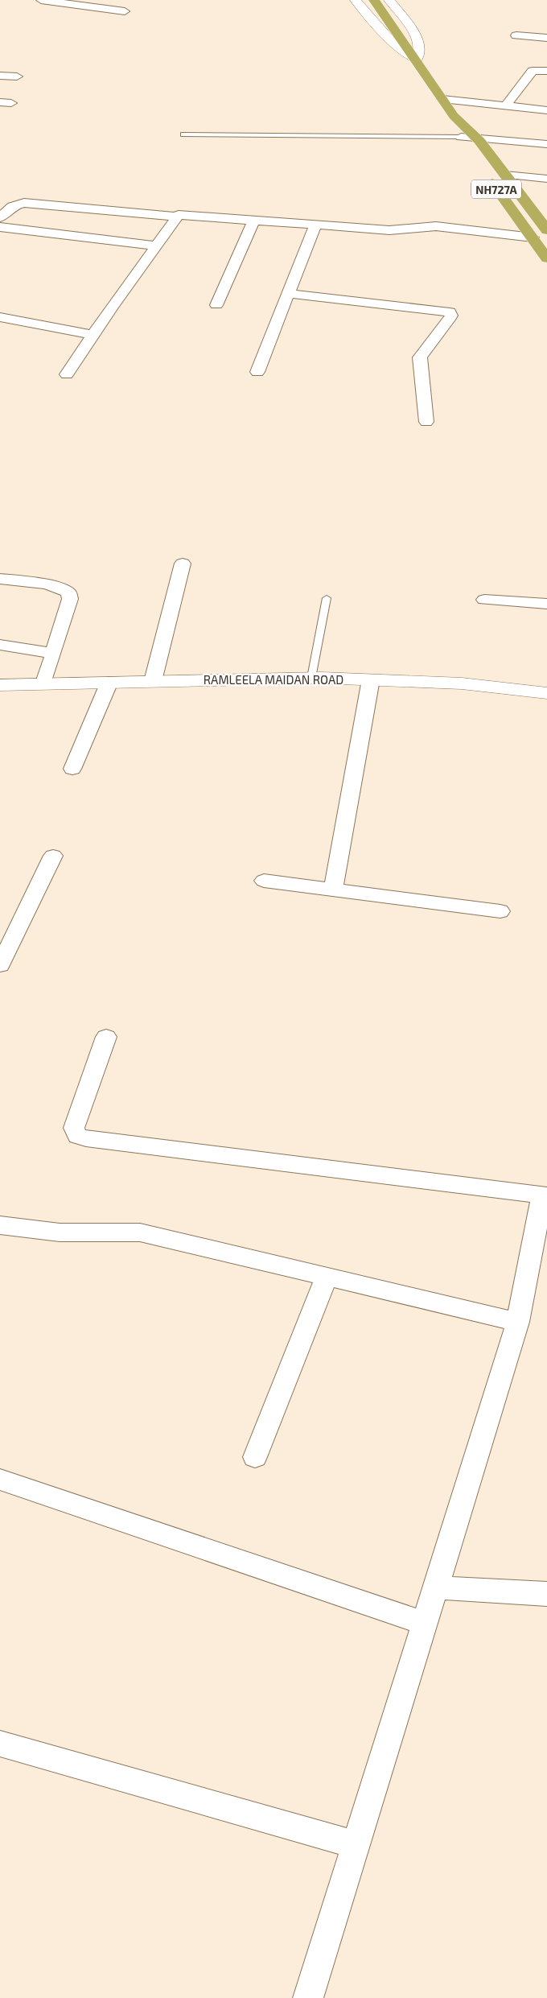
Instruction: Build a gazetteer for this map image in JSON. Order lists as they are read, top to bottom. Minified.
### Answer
{"streets":{"highway":["NH727A"],"street":["RAMLEELA MAIDAN ROAD"]}}
